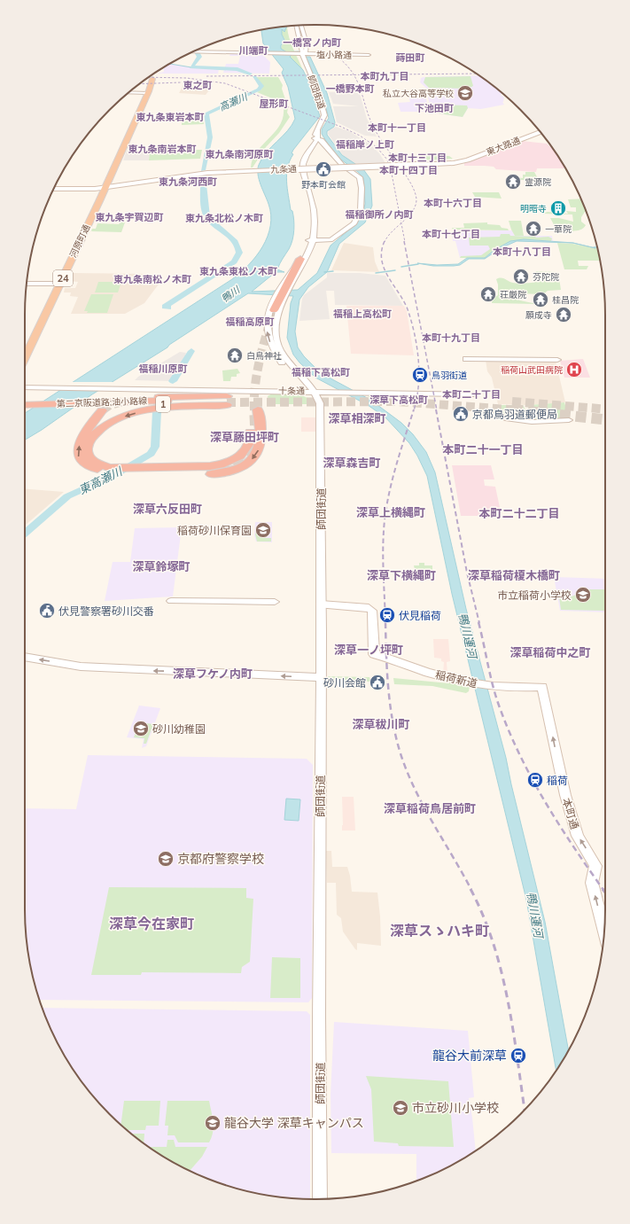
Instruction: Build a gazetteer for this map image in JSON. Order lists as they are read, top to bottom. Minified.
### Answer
{"streets":{"highway":["河原町通","24","第二京阪道路;油小路線","1"],"main road":["東大路通","九条通","稲荷新道","本町通"],"street":["塩小路通","師団街道","十条通"]},"crossings":[["塩小路通","師団街道"],["師団街道","十条通"],["師団街道","稲荷新道"],["東大路通","九条通"],["九条通","河原町通"],["稲荷新道","本町通"]],"one_way":["本町通"],"districts":["一橋宮ノ内町","川端町","蒔田町","本町九丁目","東之町","一橋野本町","屋形町","下池田町","東九条東岩本町","本町十一丁目","福稲岸ノ上町","東九条南岩本町","東九条南河原町","本町十三丁目","本町十四丁目","東九条河西町","本町十六丁目","福稲御所ノ内町","東九条宇賀辺町","東九条北松ノ木町","本町十七丁目","本町十八丁目","東九条東松ノ木町","東九条南松ノ木町","福稲上高松町","福稲高原町","本町十九丁目","福稲川原町","福稲下高松町","本町二十丁目","深草下高松町","深草相深町","深草藤田坪町","本町二十一丁目","深草森吉町","深草六反田町","深草上横縄町","本町二十二丁目","深草鈴塚町","深草下横縄町","深草稲荷榎木橋町","深草一ノ坪町","深草稲荷中之町","深草フケノ内町","深草秡川町","深草稲荷鳥居前町","深草今在家町","深草スゝハキ町"],"water":["高瀬川","鴨川","東高瀬川","鴨川運河"],"places":{"school or university":["私立大谷高等学校","稲荷砂川保育園","市立稲荷小学校","砂川幼稚園","京都府警察学校","市立砂川小学校","龍谷大学 深草キャンパス"],"public building":["野本町会館","京都鳥羽道郵便局","伏見警察署砂川交番","砂川会館"],"temple":["霊源院","一華院","芬陀院","荘厳院","桂昌院","願成寺","白鳥神社"],"building":["明暗寺"],"hospital":["稲荷山武田病院"],"station":["鳥羽街道","伏見稲荷","稲荷","龍谷大前深草"]}}
